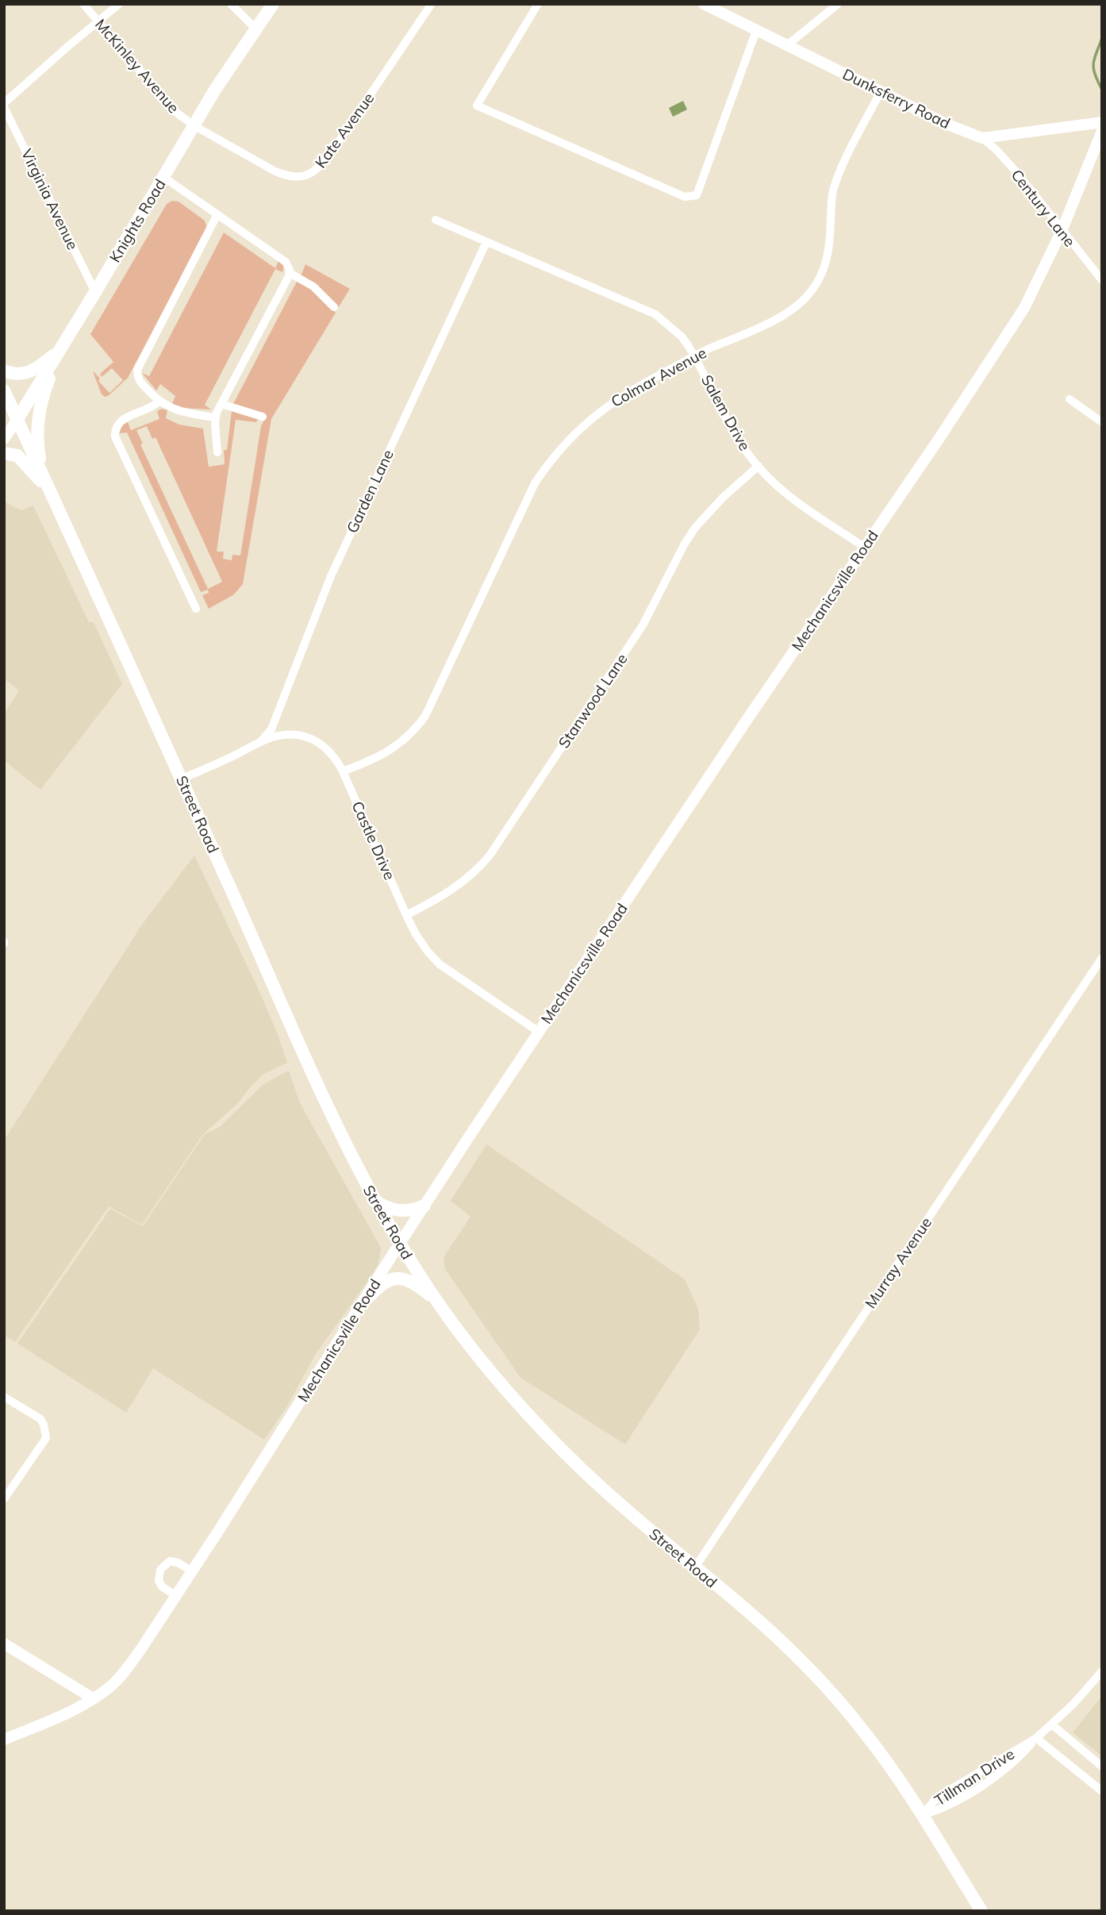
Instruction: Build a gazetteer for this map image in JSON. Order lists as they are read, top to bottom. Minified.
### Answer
{"streets":{"main road":["Knights Road","Street Road"],"street":["McKinley Avenue","Dunksferry Road","Kate Avenue","Virginia Avenue","Century Lane","Colmar Avenue","Salem Drive","Garden Lane","Mechanicsville Road","Stanwood Lane","Castle Drive","Murray Avenue","Tillman Drive"]},"crossings":[["McKinley Avenue","Kate Avenue"],["McKinley Avenue","Knights Road"],["Dunksferry Road","Century Lane"],["Dunksferry Road","Colmar Avenue"],["Kate Avenue","Knights Road"],["Virginia Avenue","Knights Road"],["Century Lane","Mechanicsville Road"],["Knights Road","Street Road"],["Colmar Avenue","Salem Drive"],["Colmar Avenue","Castle Drive"],["Salem Drive","Garden Lane"],["Salem Drive","Mechanicsville Road"],["Salem Drive","Stanwood Lane"],["Garden Lane","Castle Drive"],["Mechanicsville Road","Street Road"],["Mechanicsville Road","Castle Drive"],["Stanwood Lane","Castle Drive"],["Street Road","Castle Drive"],["Street Road","Murray Avenue"],["Street Road","Tillman Drive"]]}
